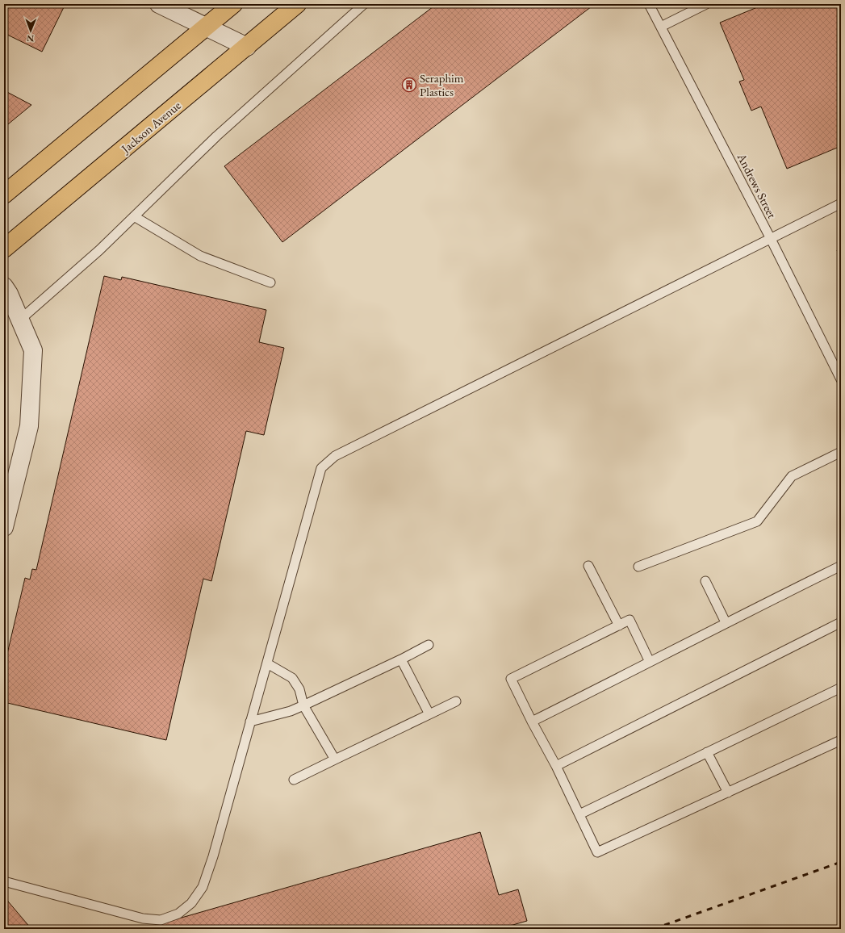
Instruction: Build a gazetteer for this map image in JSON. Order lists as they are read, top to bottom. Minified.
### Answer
{"streets":{"main road":["Jackson Avenue"],"lane":["Andrews Street"]},"places":{"building":["Seraphim Plastics"]},"north":"bottom"}
